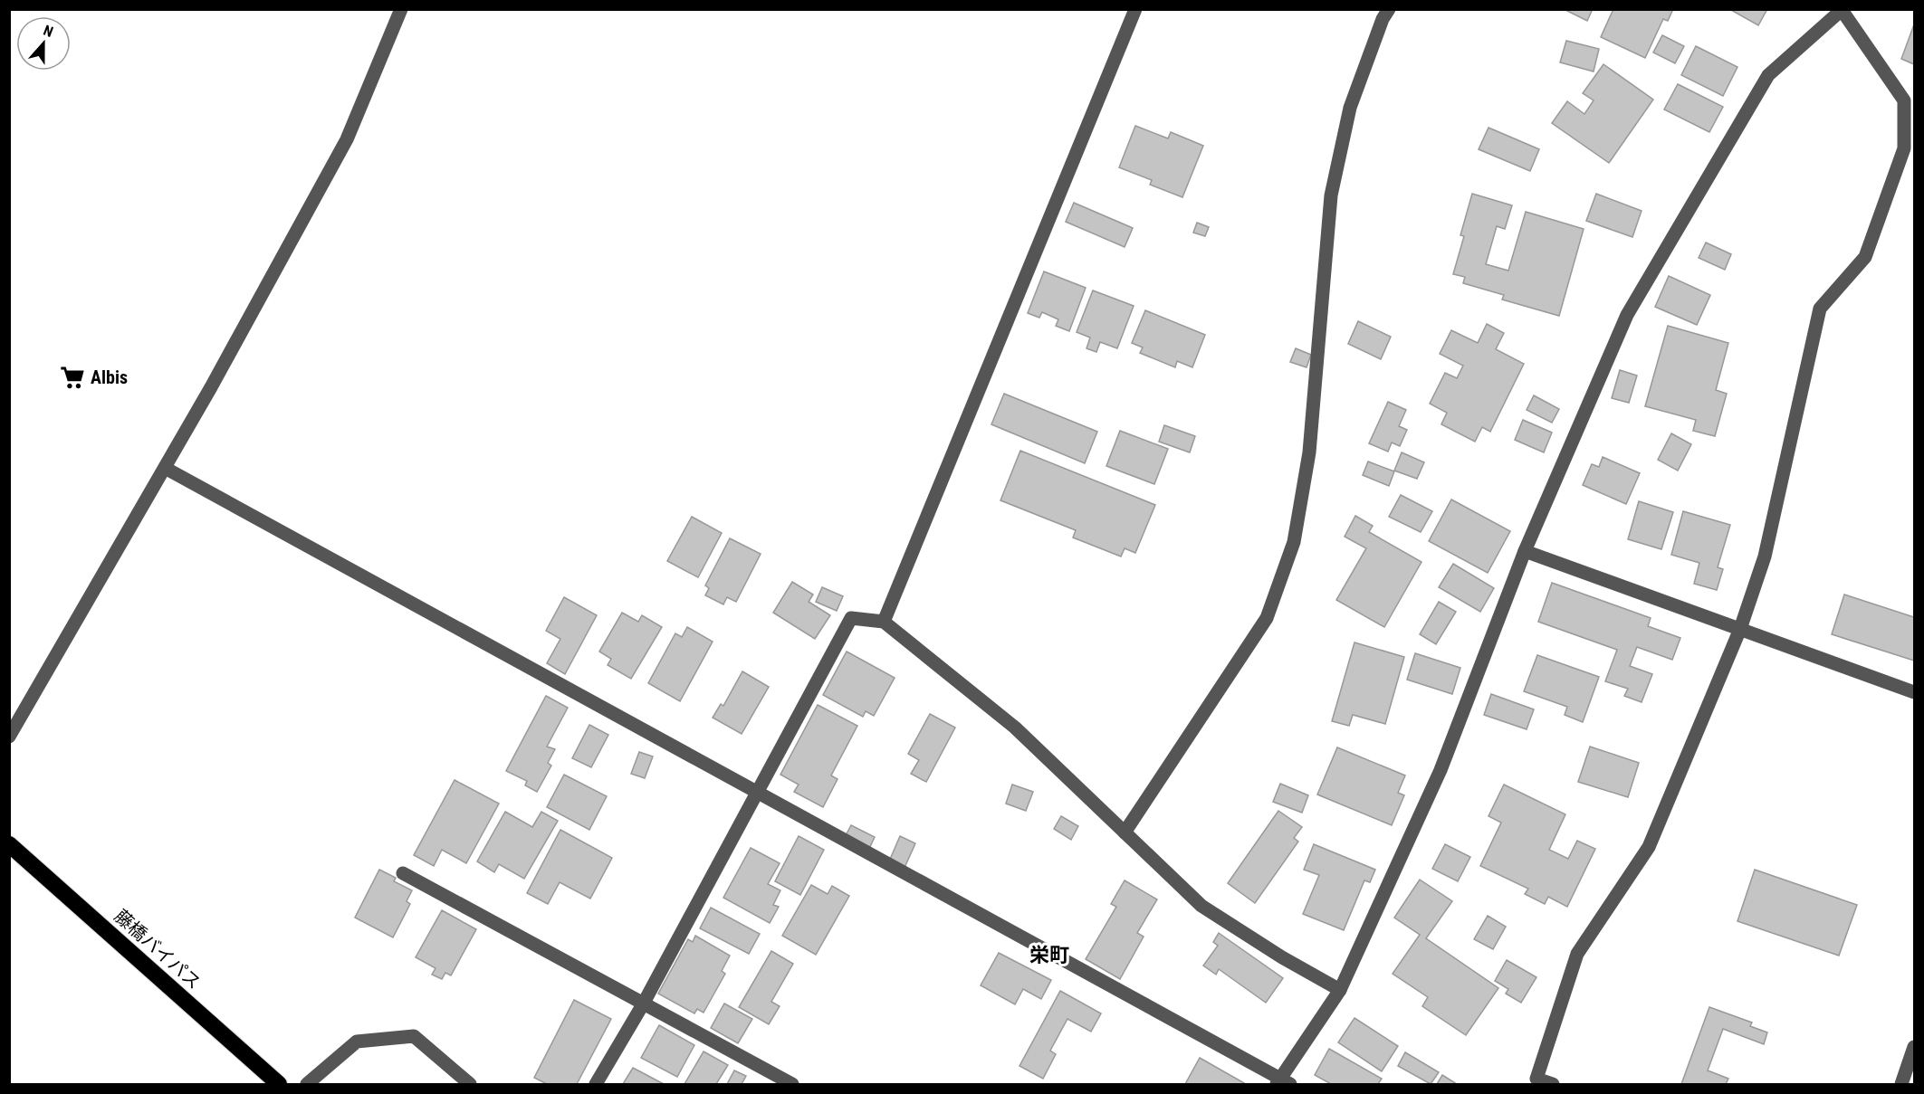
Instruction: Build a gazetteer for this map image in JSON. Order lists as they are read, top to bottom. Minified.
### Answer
{"streets":{"highway":["藤橋バイパス"]},"districts":["栄町"],"places":{"supermarket":["Albis"]},"north":"top"}
